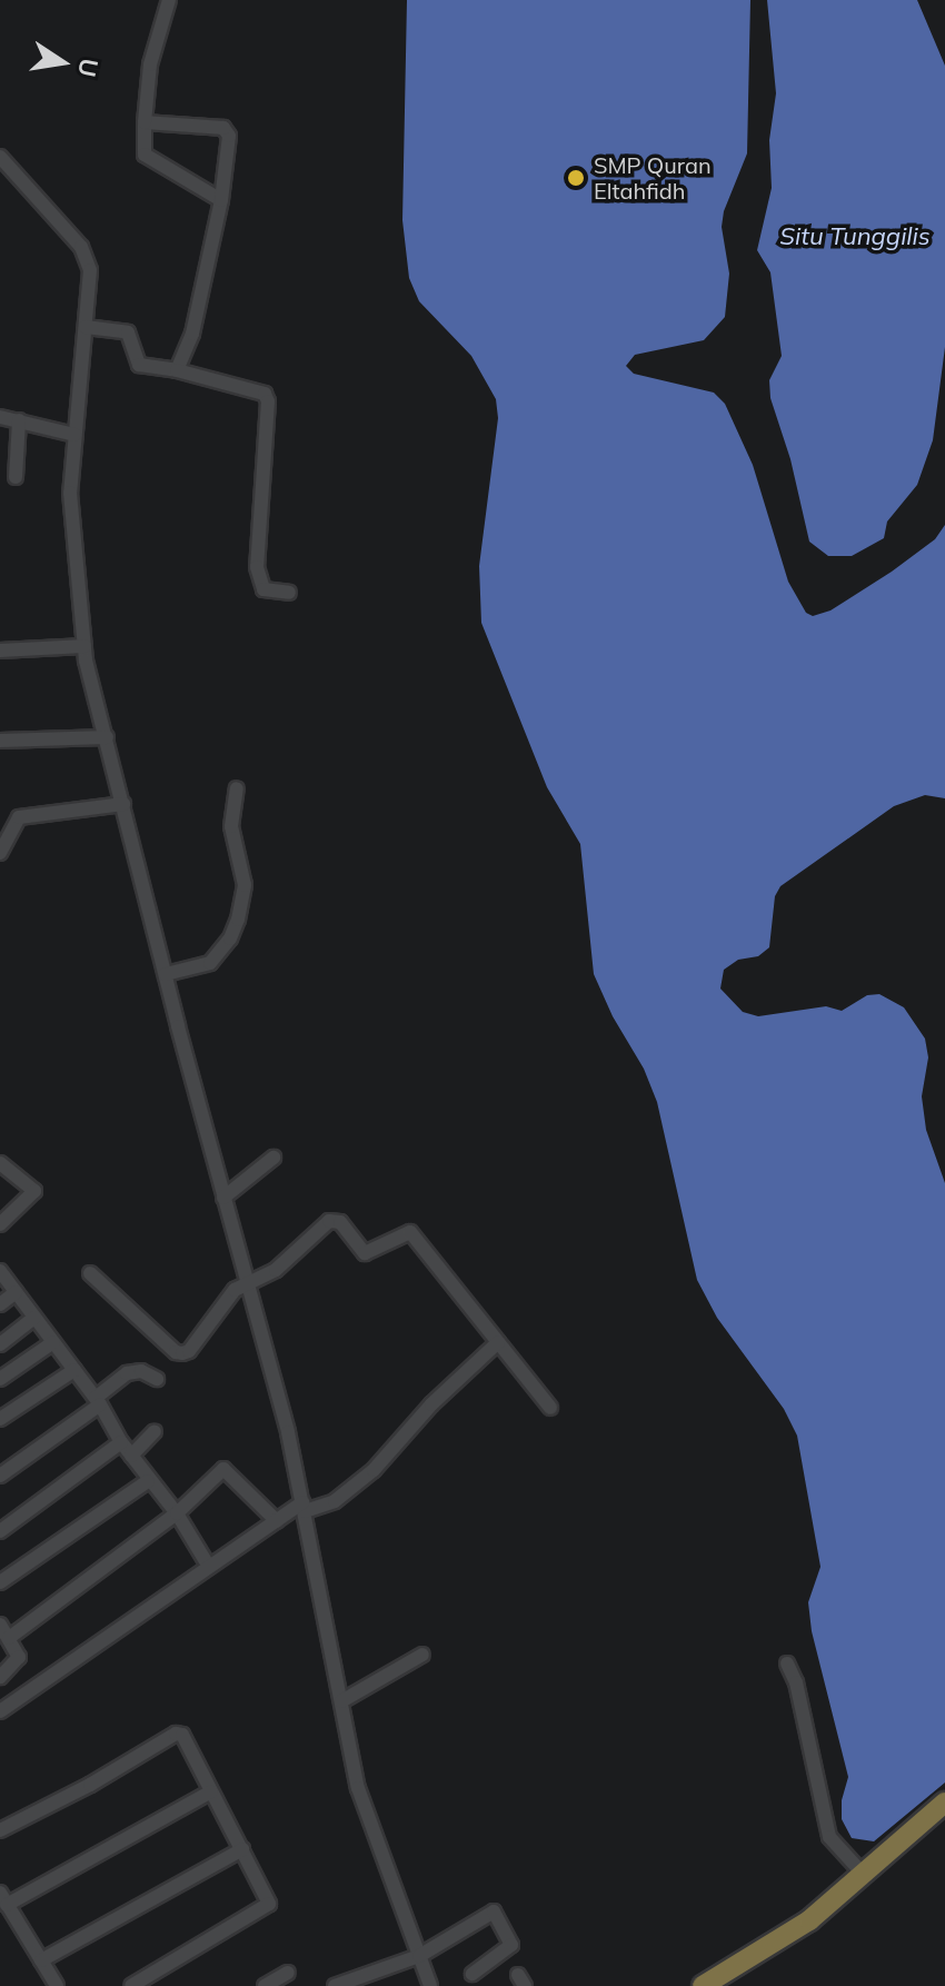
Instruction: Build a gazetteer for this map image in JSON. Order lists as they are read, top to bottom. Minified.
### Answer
{"water":["Situ Tunggilis"],"places":["SMP Quran Eltahfidh"],"north":"right"}
